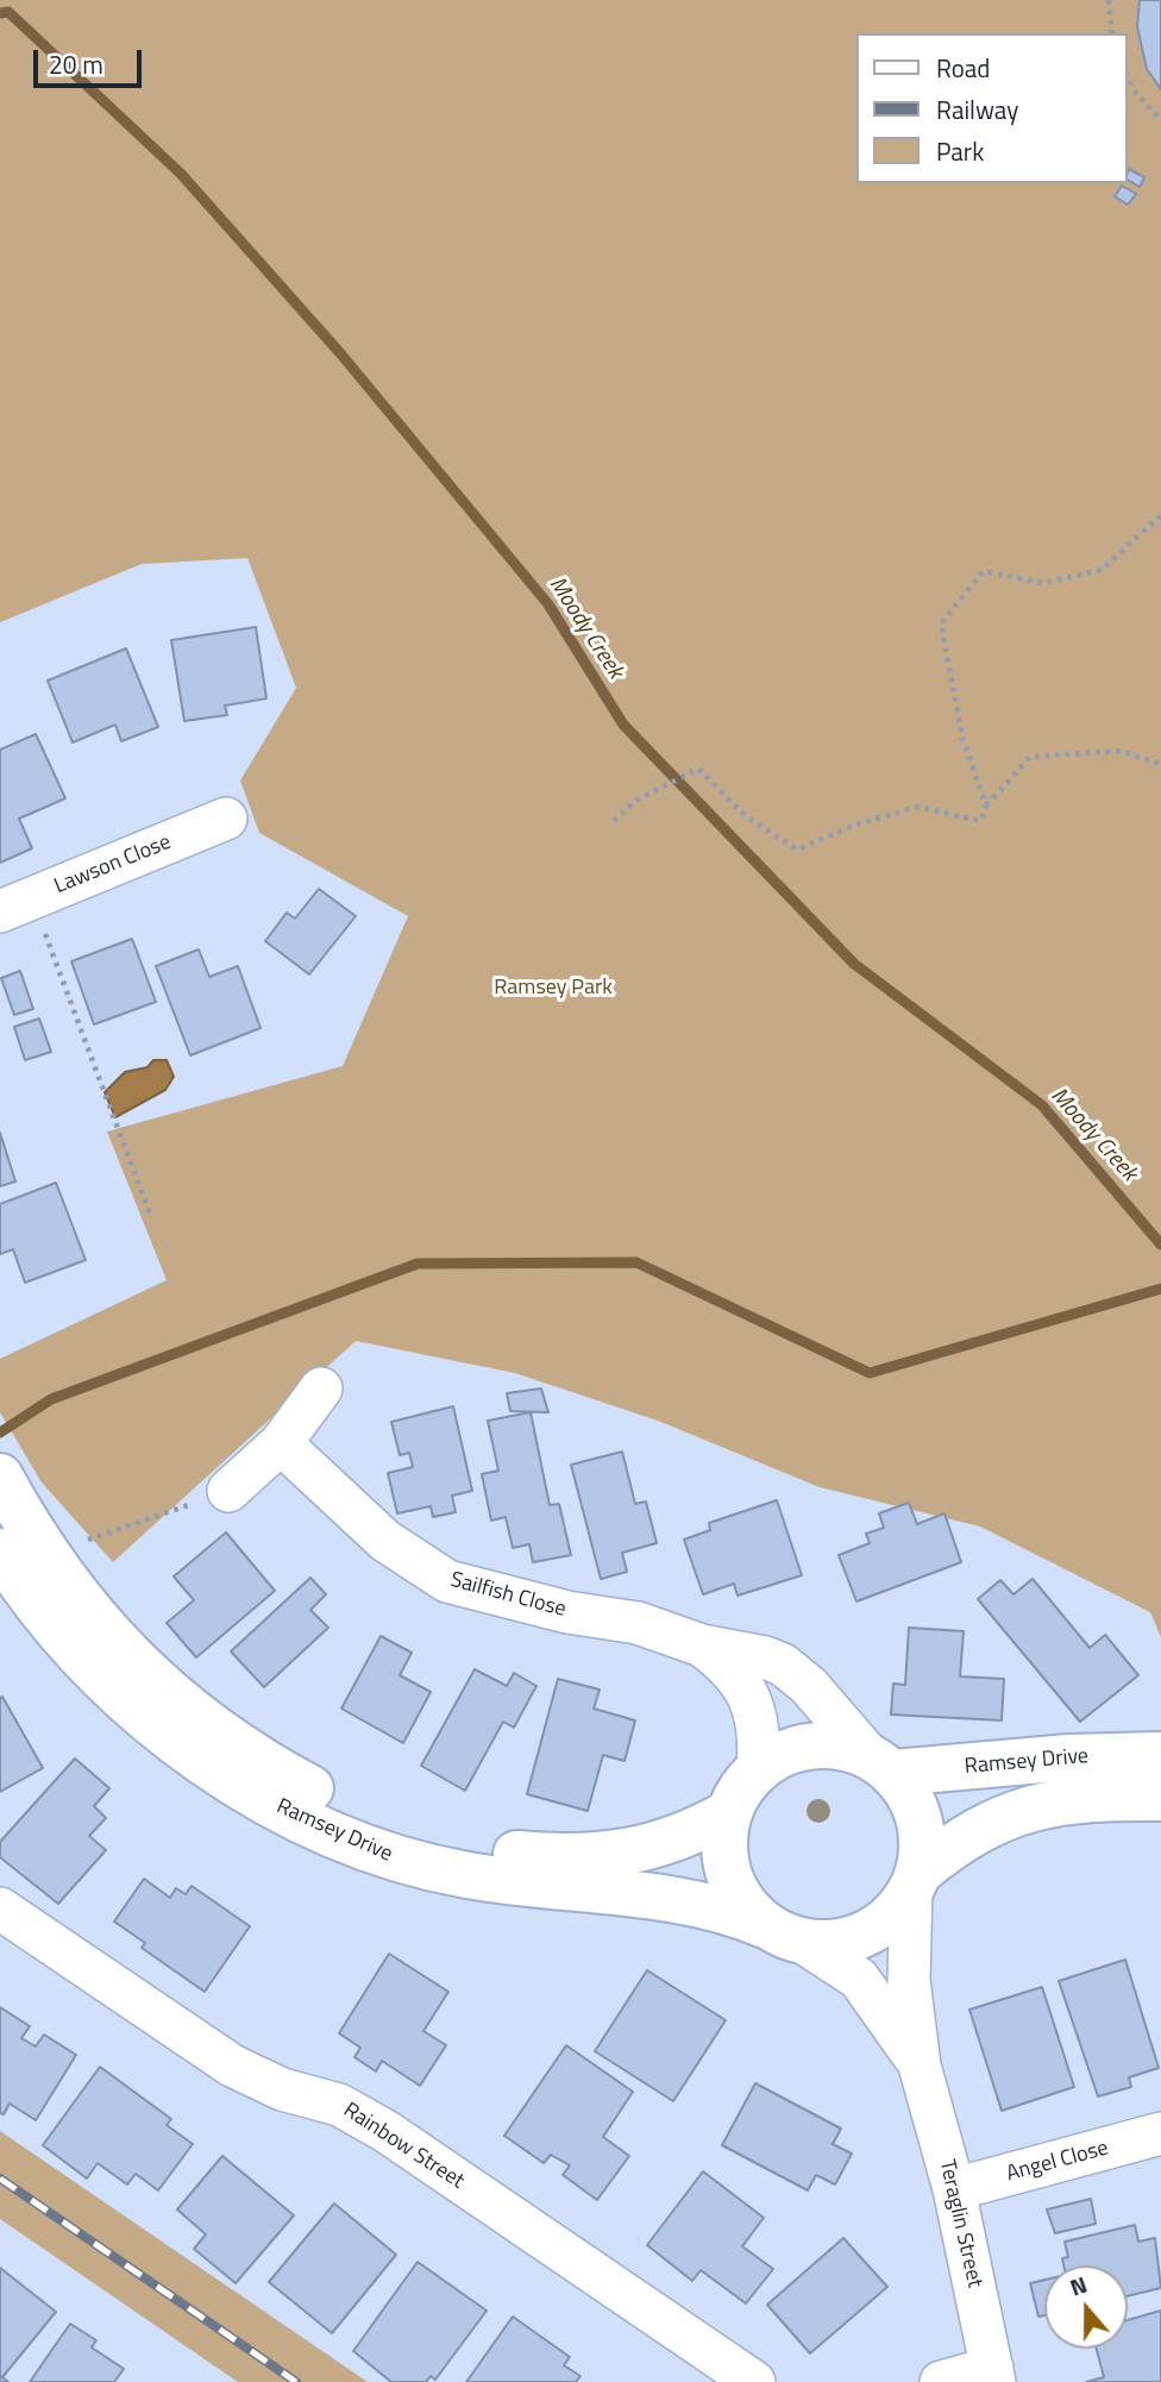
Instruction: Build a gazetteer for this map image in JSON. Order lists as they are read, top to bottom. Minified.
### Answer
{"streets":{"main road":["Ramsey Drive"],"street":["Lawson Close","Sailfish Close","Rainbow Street","Angel Close","Teraglin Street"]},"crossings":[["Sailfish Close","Ramsey Drive"],["Sailfish Close","Teraglin Street"],["Ramsey Drive","Teraglin Street"],["Angel Close","Teraglin Street"]],"water":["Moody Creek"],"parks":["Ramsey Park"],"legend":["Road","Railway","Park"],"scale_bar":"20 m","north":"top"}
